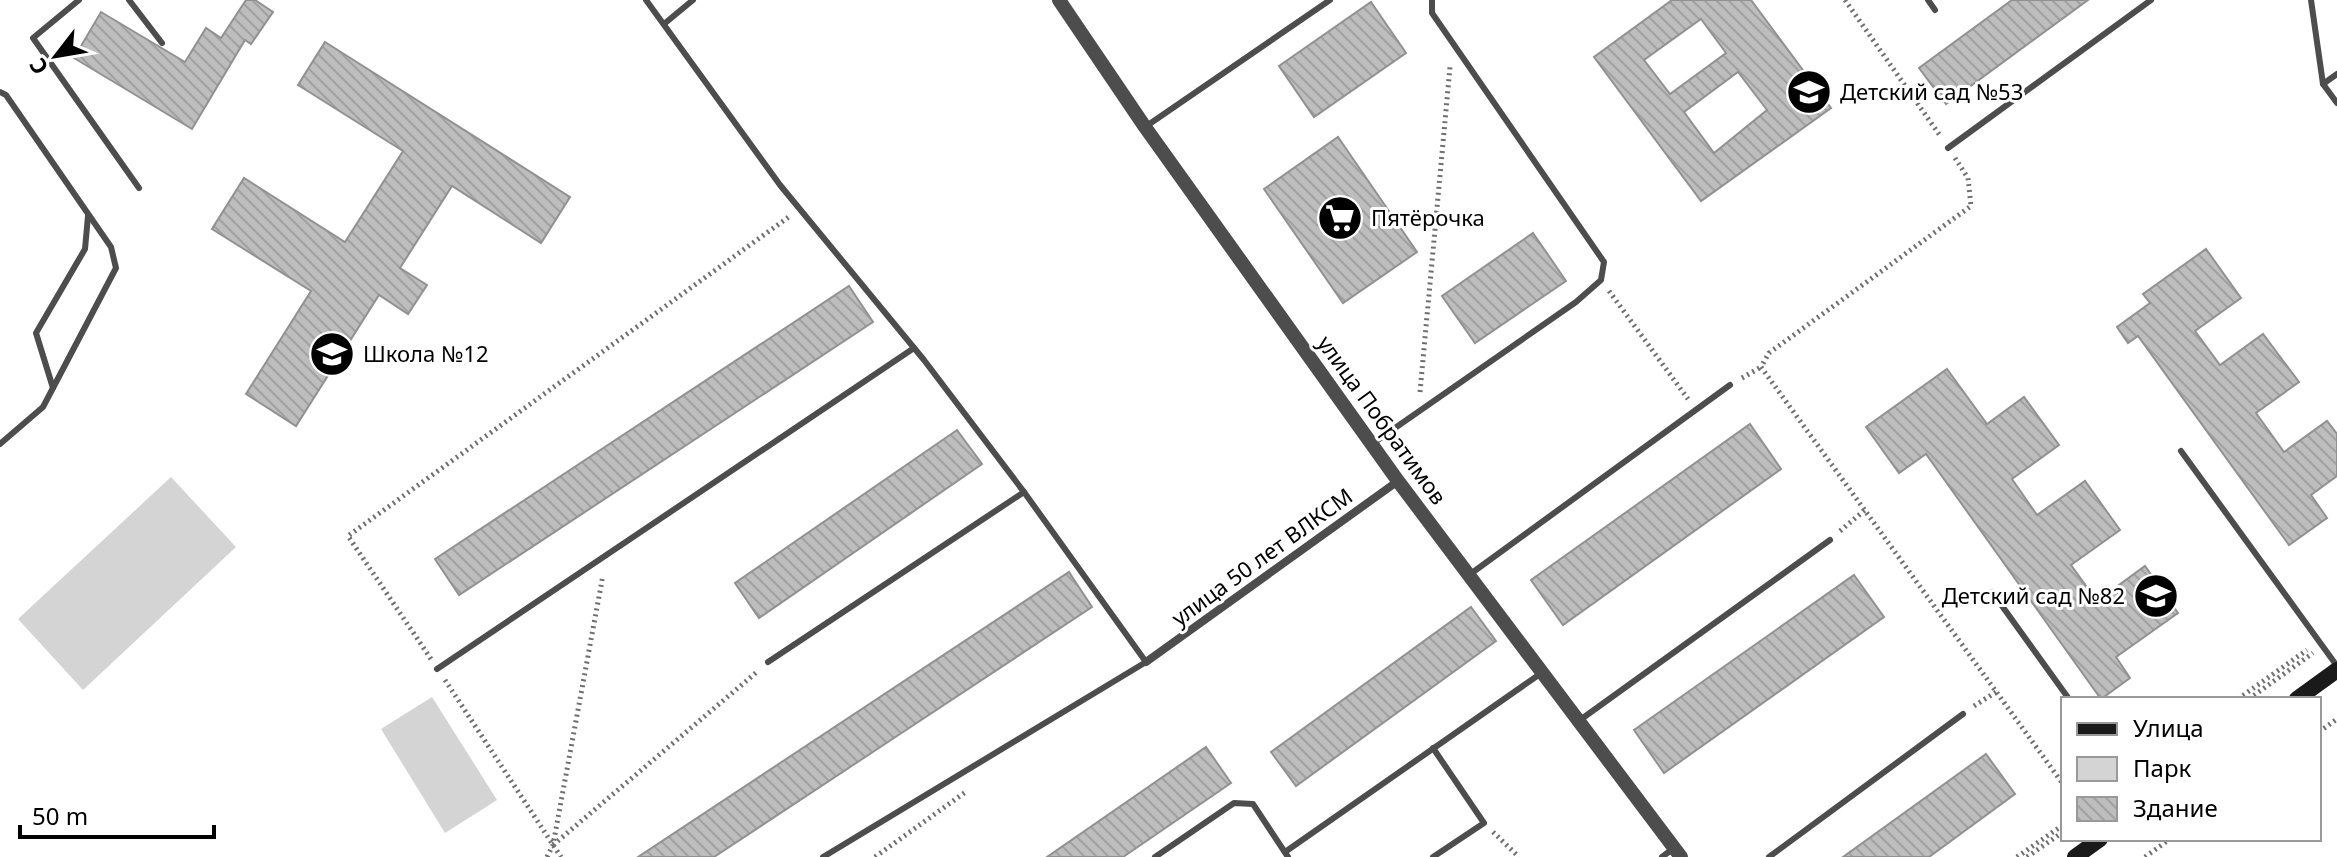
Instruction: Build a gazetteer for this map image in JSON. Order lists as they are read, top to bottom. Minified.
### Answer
{"streets":{"street":["улица Побратимов","улица 50 лет ВЛКСМ"]},"crossings":[["улица Побратимов","улица 50 лет ВЛКСМ"]],"places":{"school or university":["Детский сад №53","Школа №12","Детский сад №82"],"supermarket":["Пятёрочка"]},"legend":["Улица","Парк","Здание"],"scale_bar":"50 m","north":"bottom left"}
